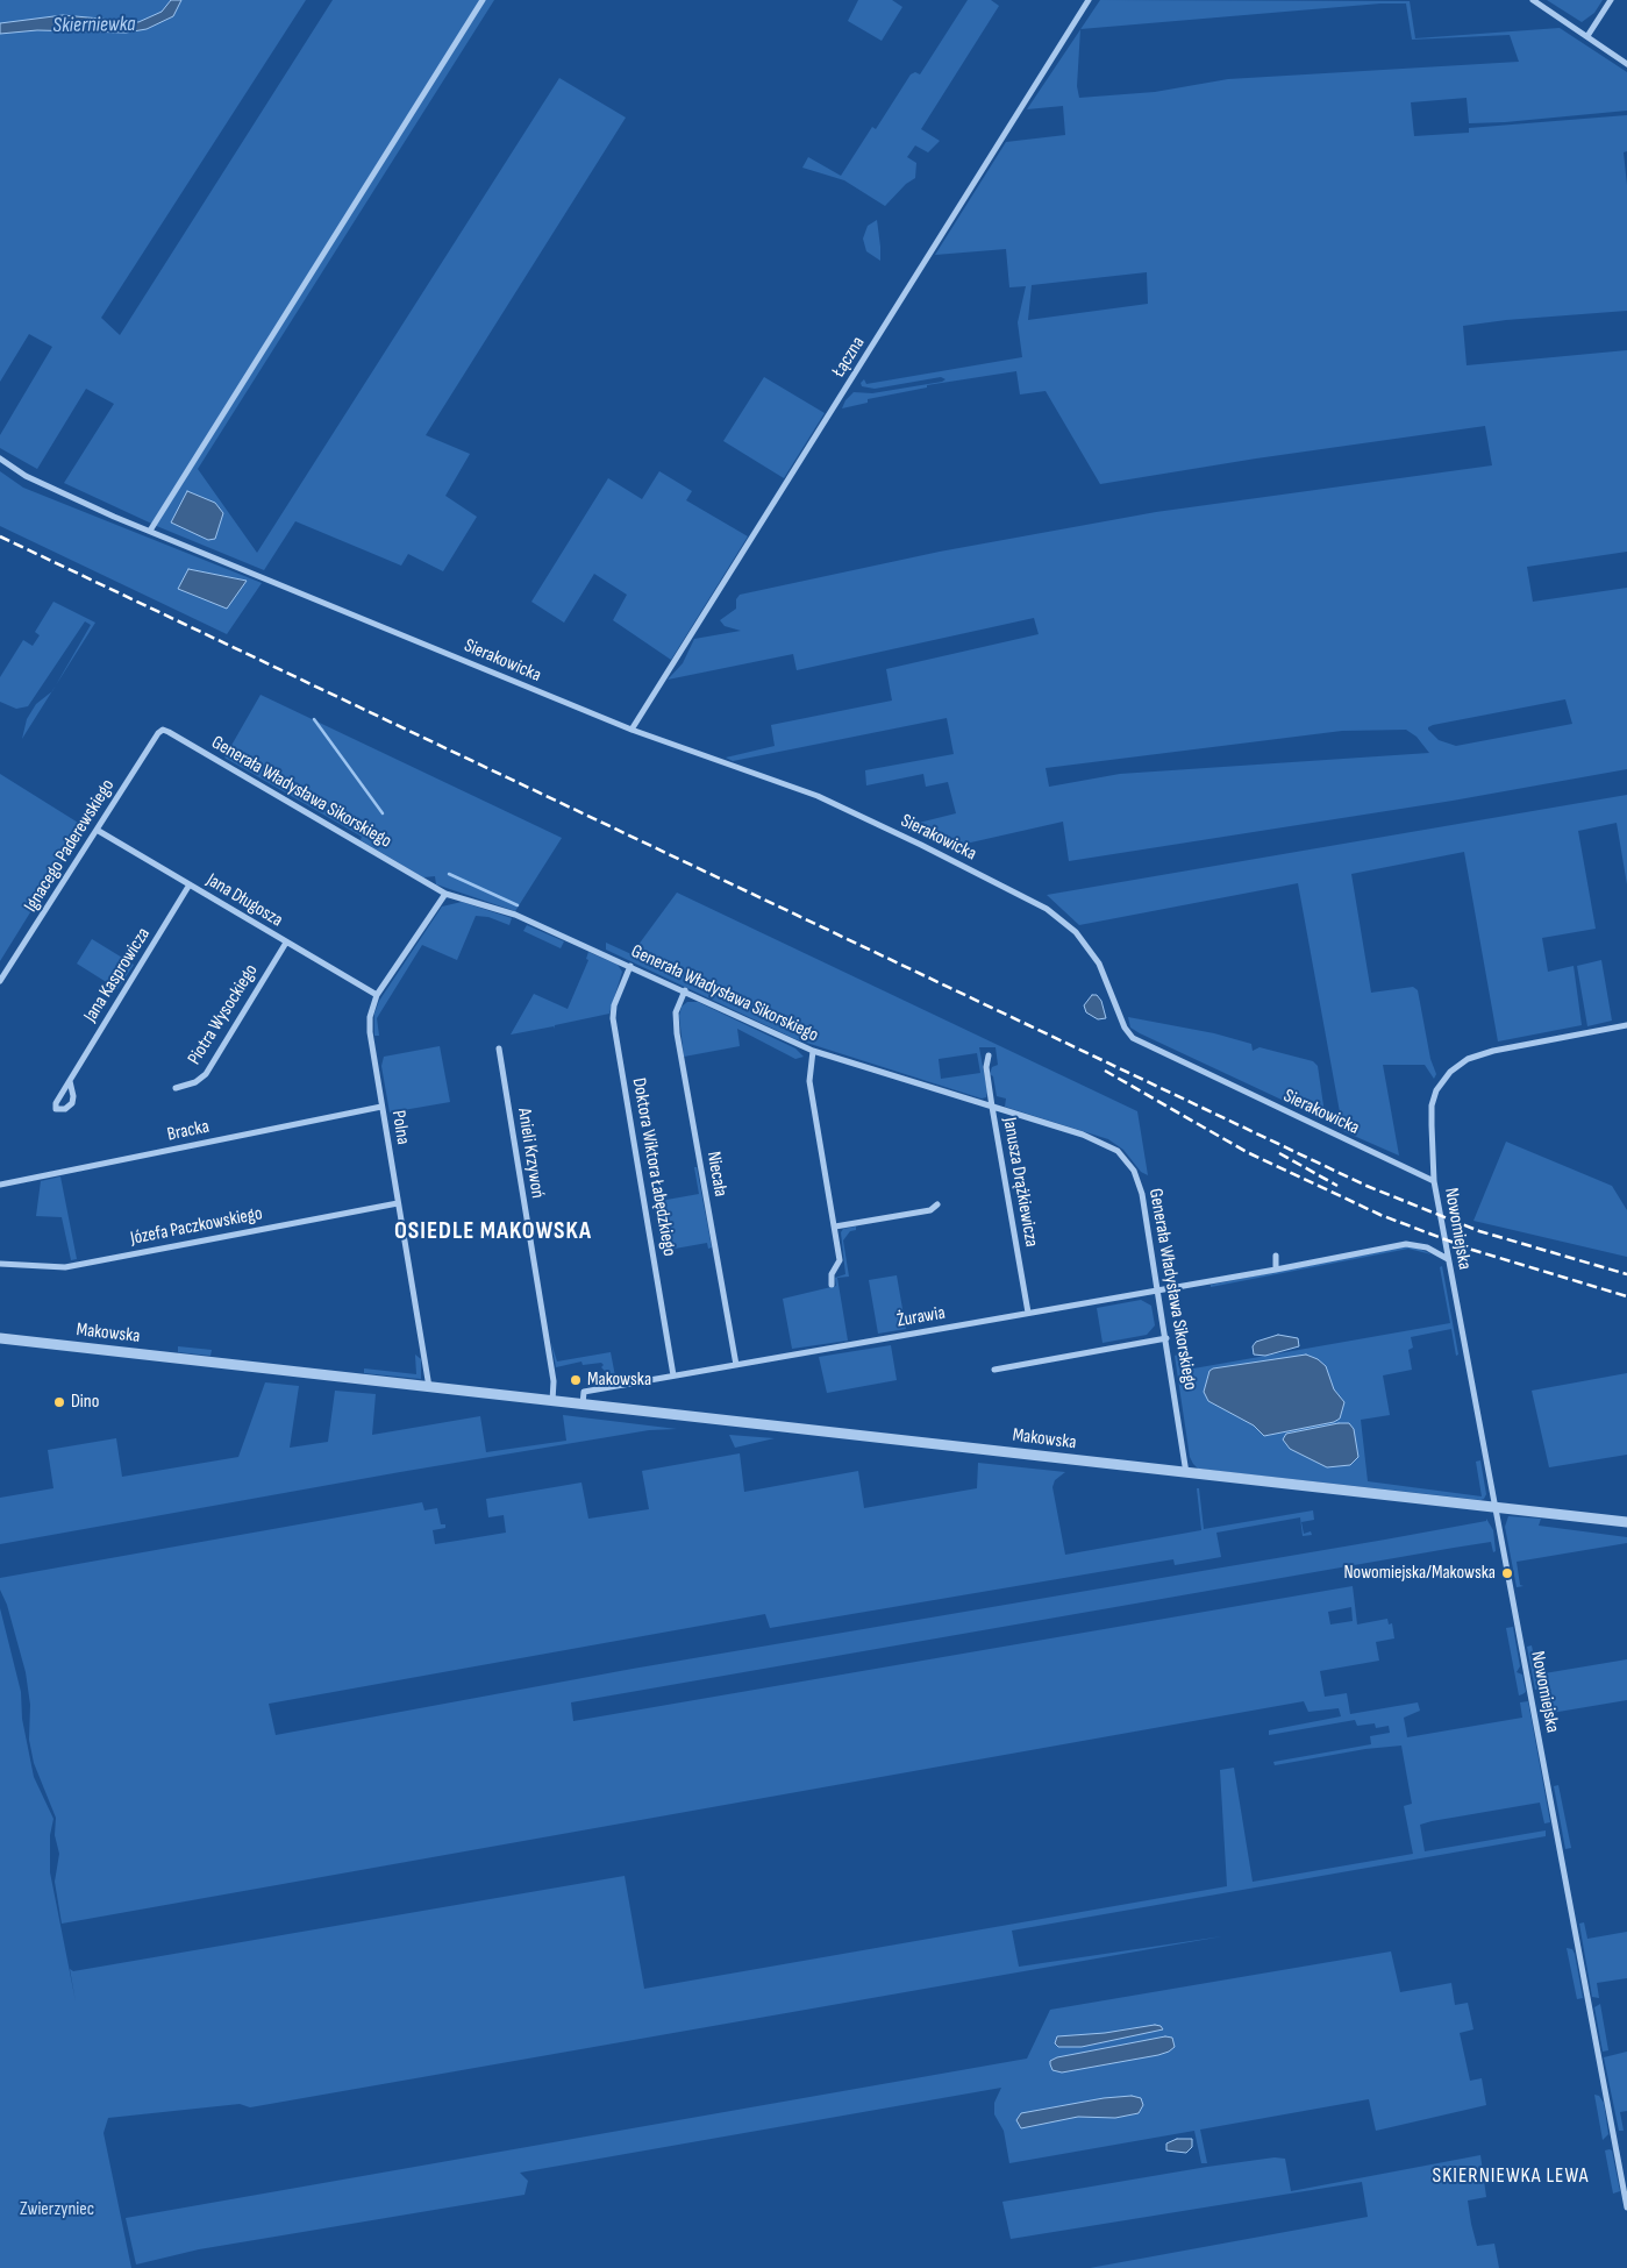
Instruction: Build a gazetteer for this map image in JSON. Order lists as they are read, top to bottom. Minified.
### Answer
{"streets":{"street":["Łączna","Sierakowicka","Generała Władysława Sikorskiego","Ignacego Paderewskiego","Jana Długosza","Jana Kasprowicza","Piotra Wysockiego","Polna","Bracka","Anieli Krzywoń","Doktora Wiktora Łabędzkiego","Niecała","Janusza Drążkiewicza","Józefa Paczkowskiego","Nowomiejska","Żurawia","Makowska"]},"crossings":[["Łączna","Sierakowicka"],["Sierakowicka","Nowomiejska"],["Generała Władysława Sikorskiego","Ignacego Paderewskiego"],["Generała Władysława Sikorskiego","Polna"],["Generała Władysława Sikorskiego","Doktora Wiktora Łabędzkiego"],["Generała Władysława Sikorskiego","Niecała"],["Generała Władysława Sikorskiego","Janusza Drążkiewicza"],["Generała Władysława Sikorskiego","Żurawia"],["Generała Władysława Sikorskiego","Makowska"],["Ignacego Paderewskiego","Jana Długosza"],["Jana Długosza","Jana Kasprowicza"],["Jana Długosza","Piotra Wysockiego"],["Jana Długosza","Polna"],["Polna","Bracka"],["Polna","Józefa Paczkowskiego"],["Polna","Makowska"],["Anieli Krzywoń","Makowska"],["Doktora Wiktora Łabędzkiego","Żurawia"],["Niecała","Żurawia"],["Janusza Drążkiewicza","Żurawia"],["Nowomiejska","Żurawia"],["Nowomiejska","Makowska"],["Żurawia","Makowska"]],"districts":["OSIEDLE MAKOWSKA","SKIERNIEWKA LEWA"],"water":["Skierniewka"],"parks":["Zwierzyniec"],"places":["Makowska","Dino","Nowomiejska/Makowska"]}
